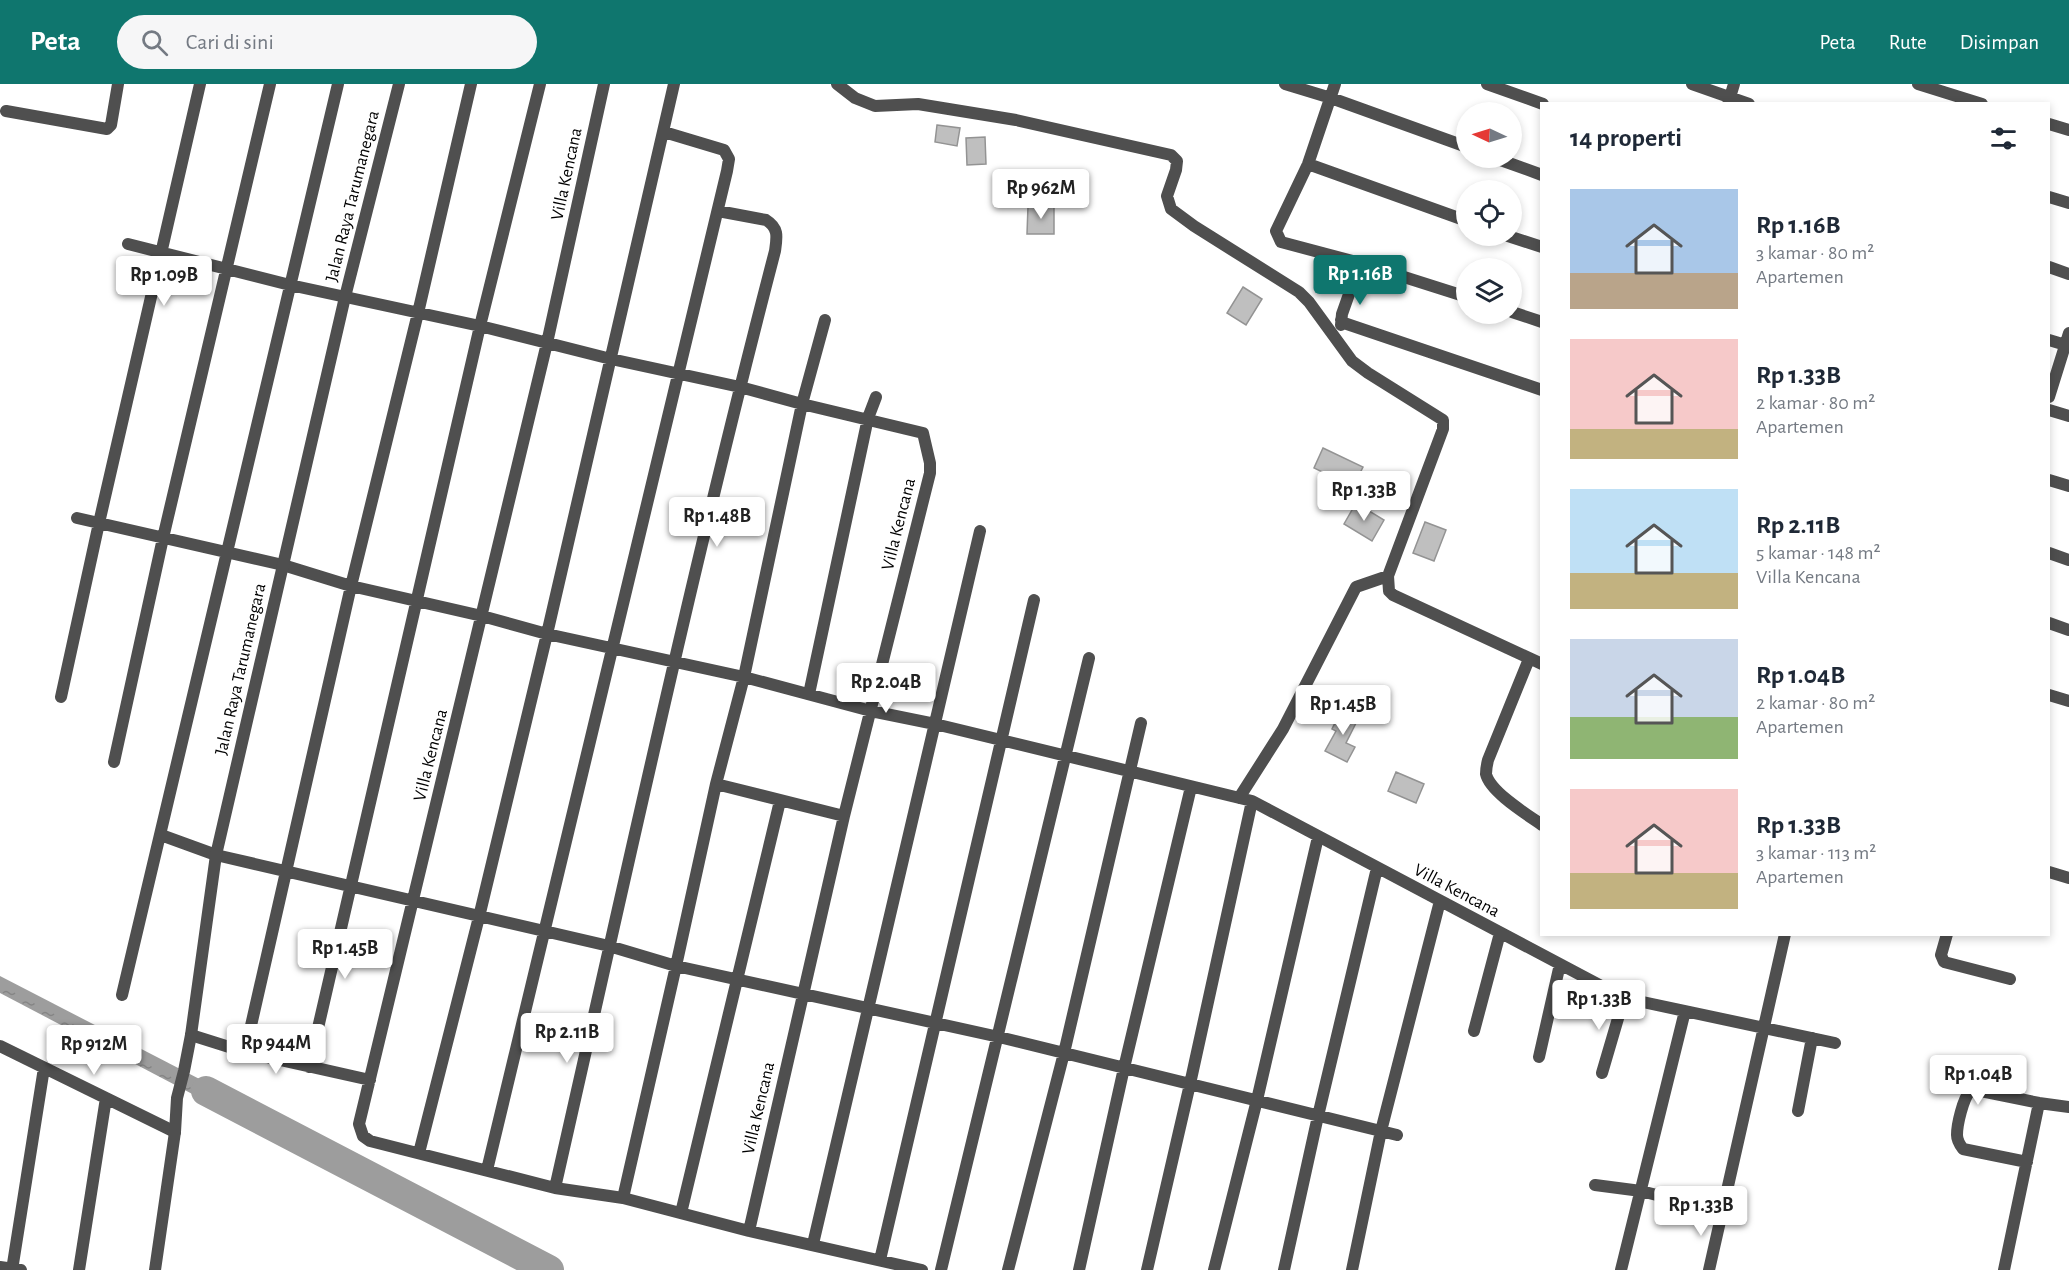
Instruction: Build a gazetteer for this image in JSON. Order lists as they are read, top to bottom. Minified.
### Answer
{"streets":{"street":["Villa Kencana","Jalan Raya Tarumanegara"]},"crossings":[["Villa Kencana","Jalan Raya Tarumanegara"]],"north":"left","page":{"header":"Peta","search":"Cari di sini","nav":["Peta","Rute","Disimpan"],"heading":"14 properti","price":["Rp 962M","Rp 1.16B","Rp 1.09B","Rp 1.33B","Rp 1.48B","Rp 2.04B","Rp 1.45B","Rp 1.45B","Rp 1.33B","Rp 2.11B","Rp 944M","Rp 912M","Rp 1.04B","Rp 1.33B"],"list":[{"name":"Rp 1.16B","note":"3 kamar · 80 m² · Apartemen"},{"name":"Rp 1.33B","note":"2 kamar · 80 m² · Apartemen"},{"name":"Rp 2.11B","note":"5 kamar · 148 m² · Villa Kencana"},{"name":"Rp 1.04B","note":"2 kamar · 80 m² · Apartemen"},{"name":"Rp 1.33B","note":"3 kamar · 113 m² · Apartemen"}]}}
